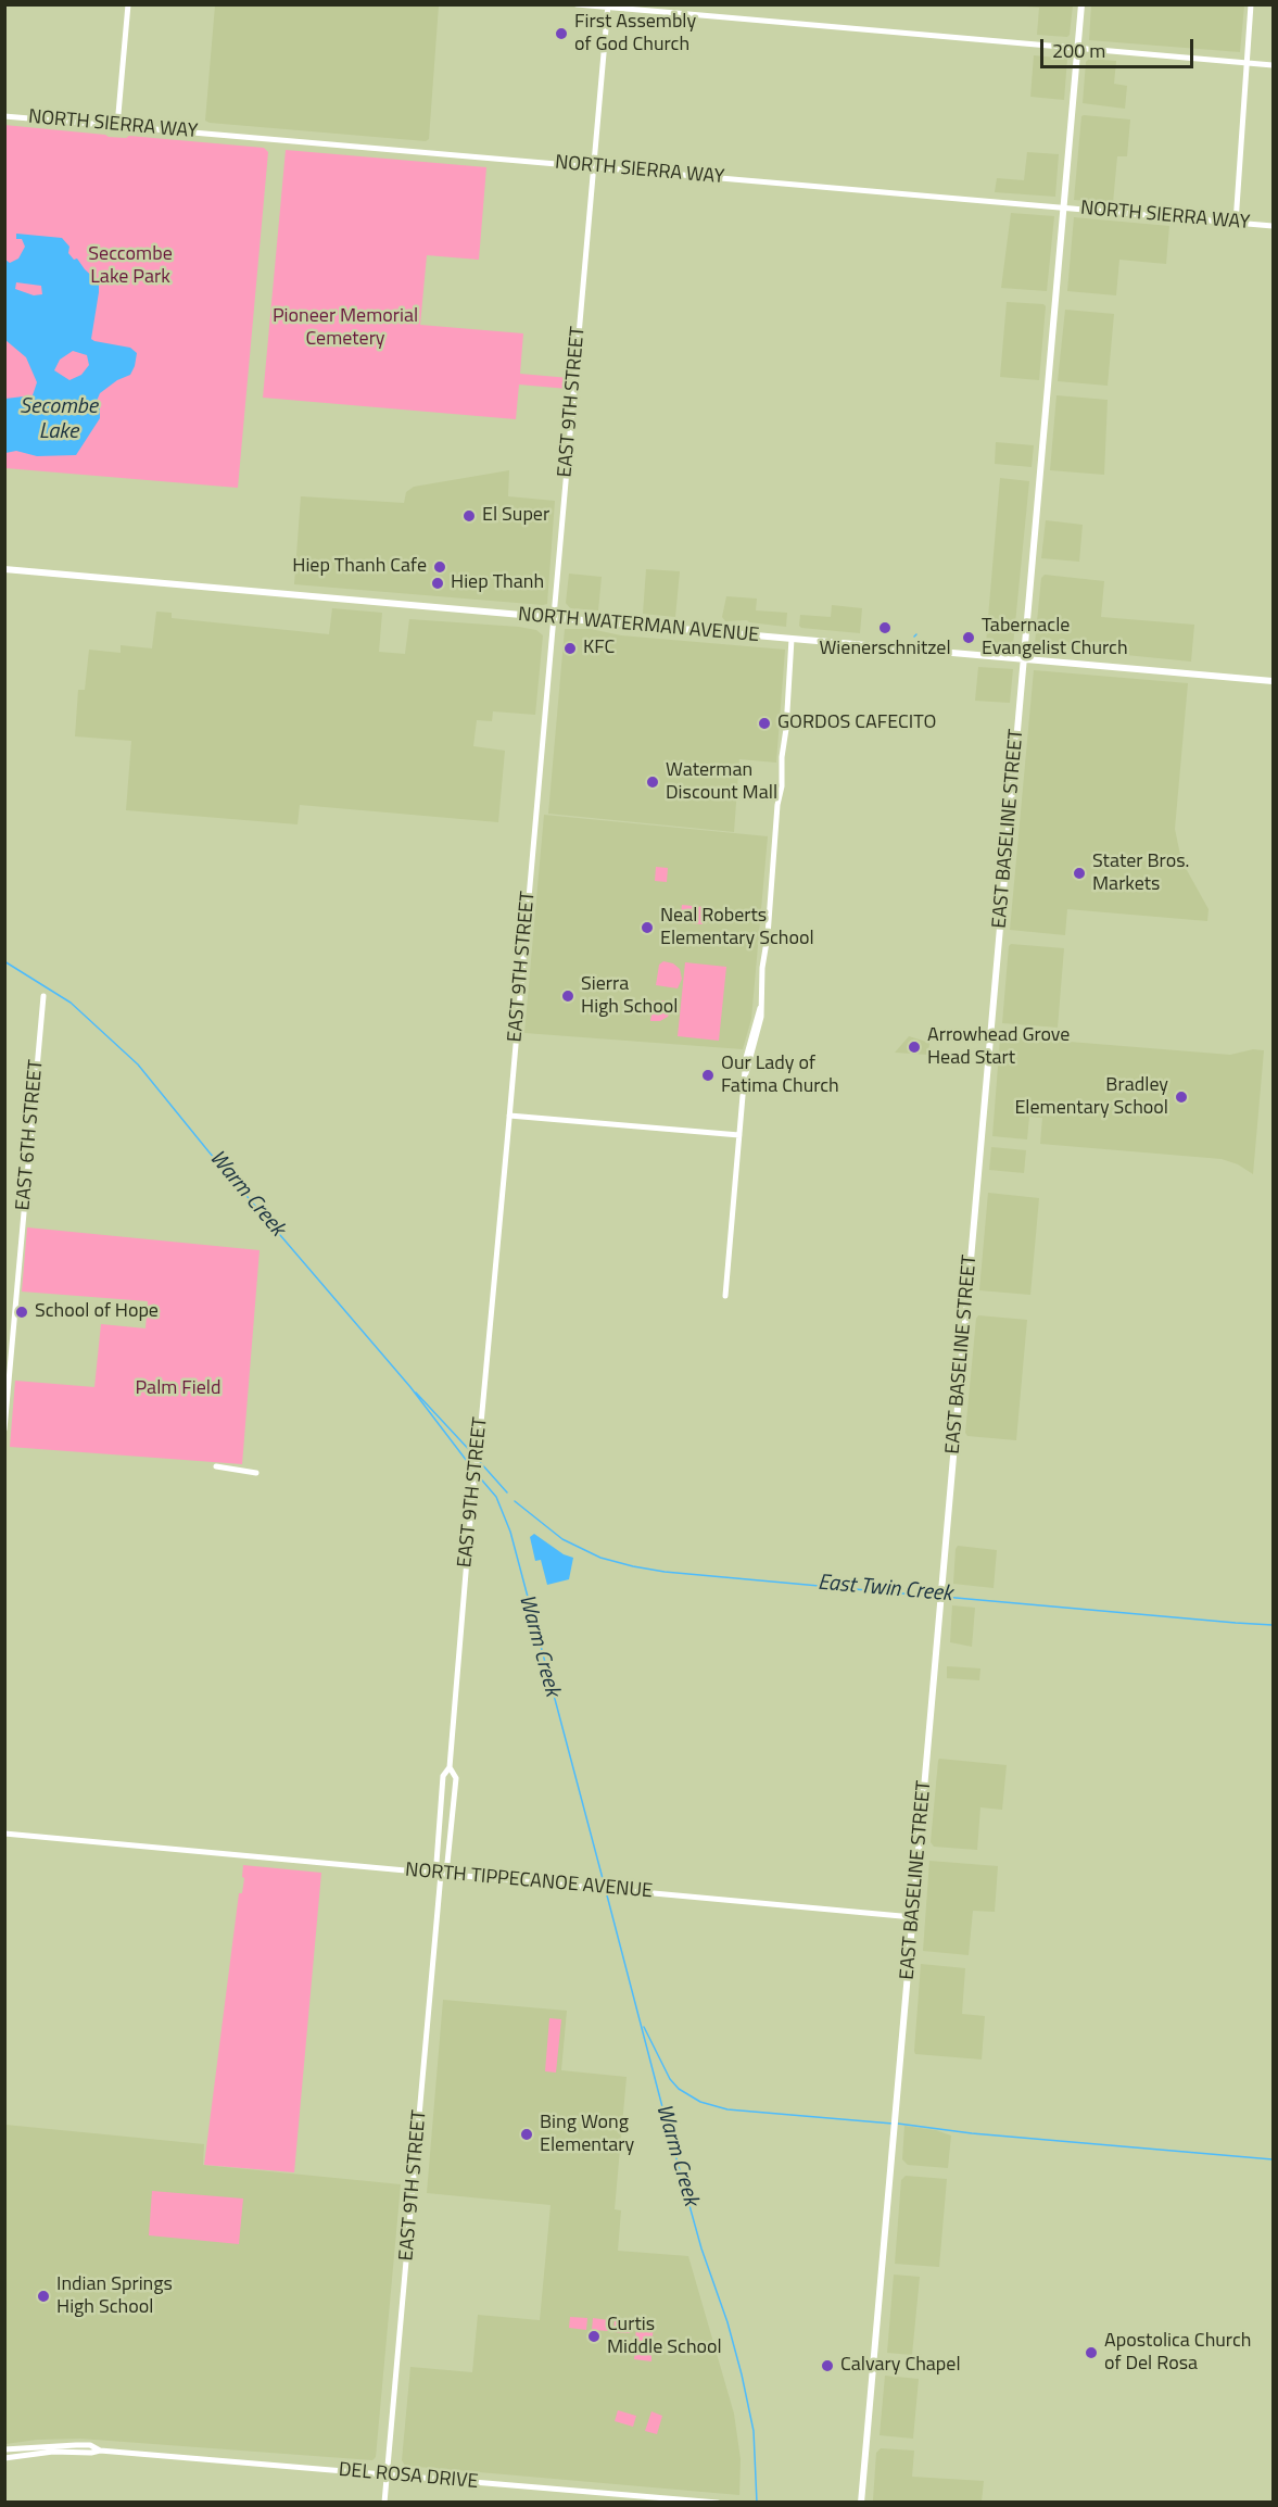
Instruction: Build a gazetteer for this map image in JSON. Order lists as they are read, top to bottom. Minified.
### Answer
{"streets":{"main road":["NORTH WATERMAN AVENUE","EAST BASELINE STREET"],"street":["NORTH SIERRA WAY","EAST 9TH STREET","EAST 6TH STREET","NORTH TIPPECANOE AVENUE","DEL ROSA DRIVE"]},"crossings":[["NORTH SIERRA WAY","EAST 9TH STREET"],["NORTH SIERRA WAY","EAST BASELINE STREET"],["EAST 9TH STREET","NORTH WATERMAN AVENUE"],["EAST 9TH STREET","NORTH TIPPECANOE AVENUE"],["EAST 9TH STREET","DEL ROSA DRIVE"],["NORTH WATERMAN AVENUE","EAST BASELINE STREET"],["EAST BASELINE STREET","NORTH TIPPECANOE AVENUE"]],"water":["Secombe Lake","Warm Creek","East Twin Creek"],"parks":["Seccombe Lake Park","Pioneer Memorial Cemetery","Palm Field"],"places":["First Assembly of God Church","El Super","Hiep Thanh Cafe","Hiep Thanh","Wienerschnitzel","Tabernacle Evangelist Church","KFC","GORDOS CAFECITO","Waterman Discount Mall","Stater Bros. Markets","Neal Roberts Elementary School","Sierra High School","Arrowhead Grove Head Start","Our Lady of Fatima Church","Bradley Elementary School","School of Hope","Bing Wong Elementary","Indian Springs High School","Curtis Middle School","Apostolica Church of Del Rosa","Calvary Chapel"],"scale_bar":"200 m"}
